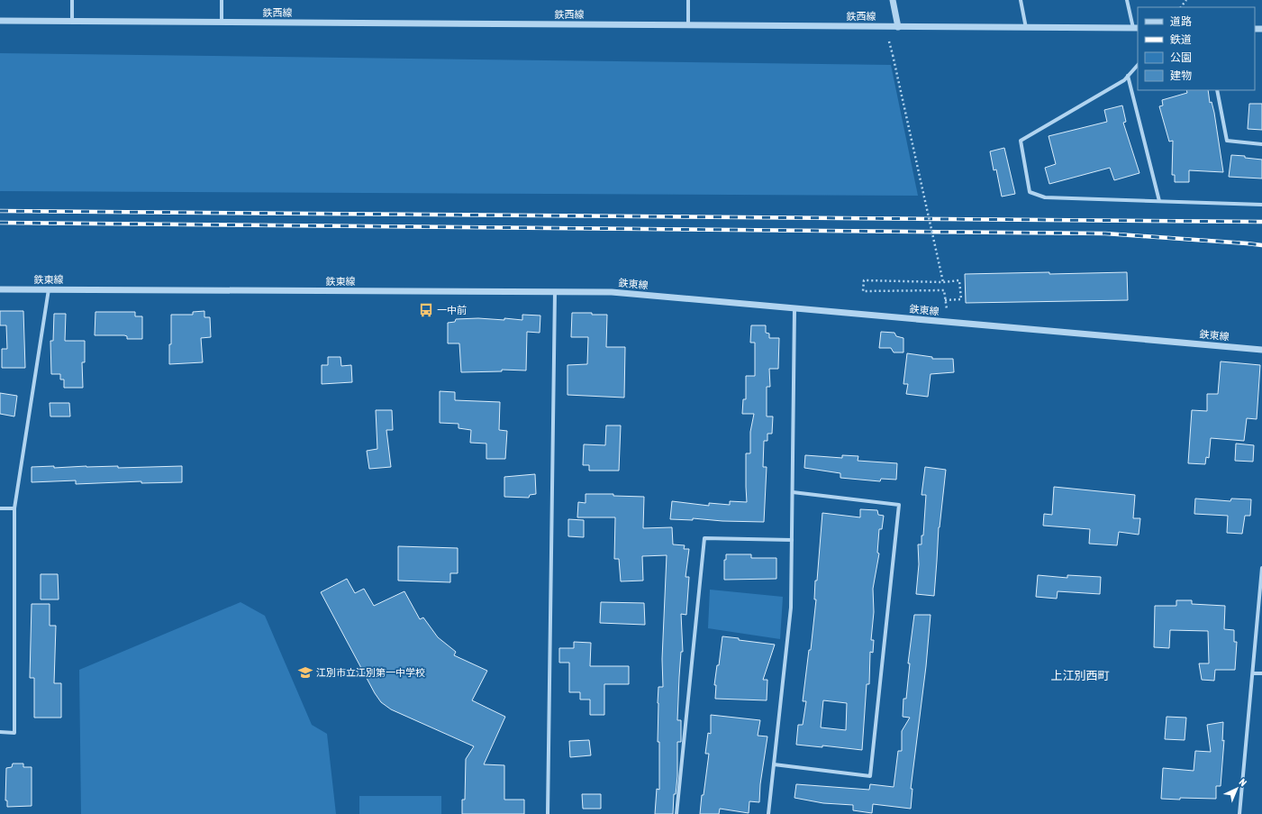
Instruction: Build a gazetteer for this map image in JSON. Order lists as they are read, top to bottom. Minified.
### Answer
{"streets":{"street":["鉄西線","鉄東線"]},"districts":["上江別西町"],"places":{"bus stop":["一中前"],"school or university":["江別市立江別第一中学校"]},"legend":["道路","鉄道","公園","建物"],"north":"top right"}
